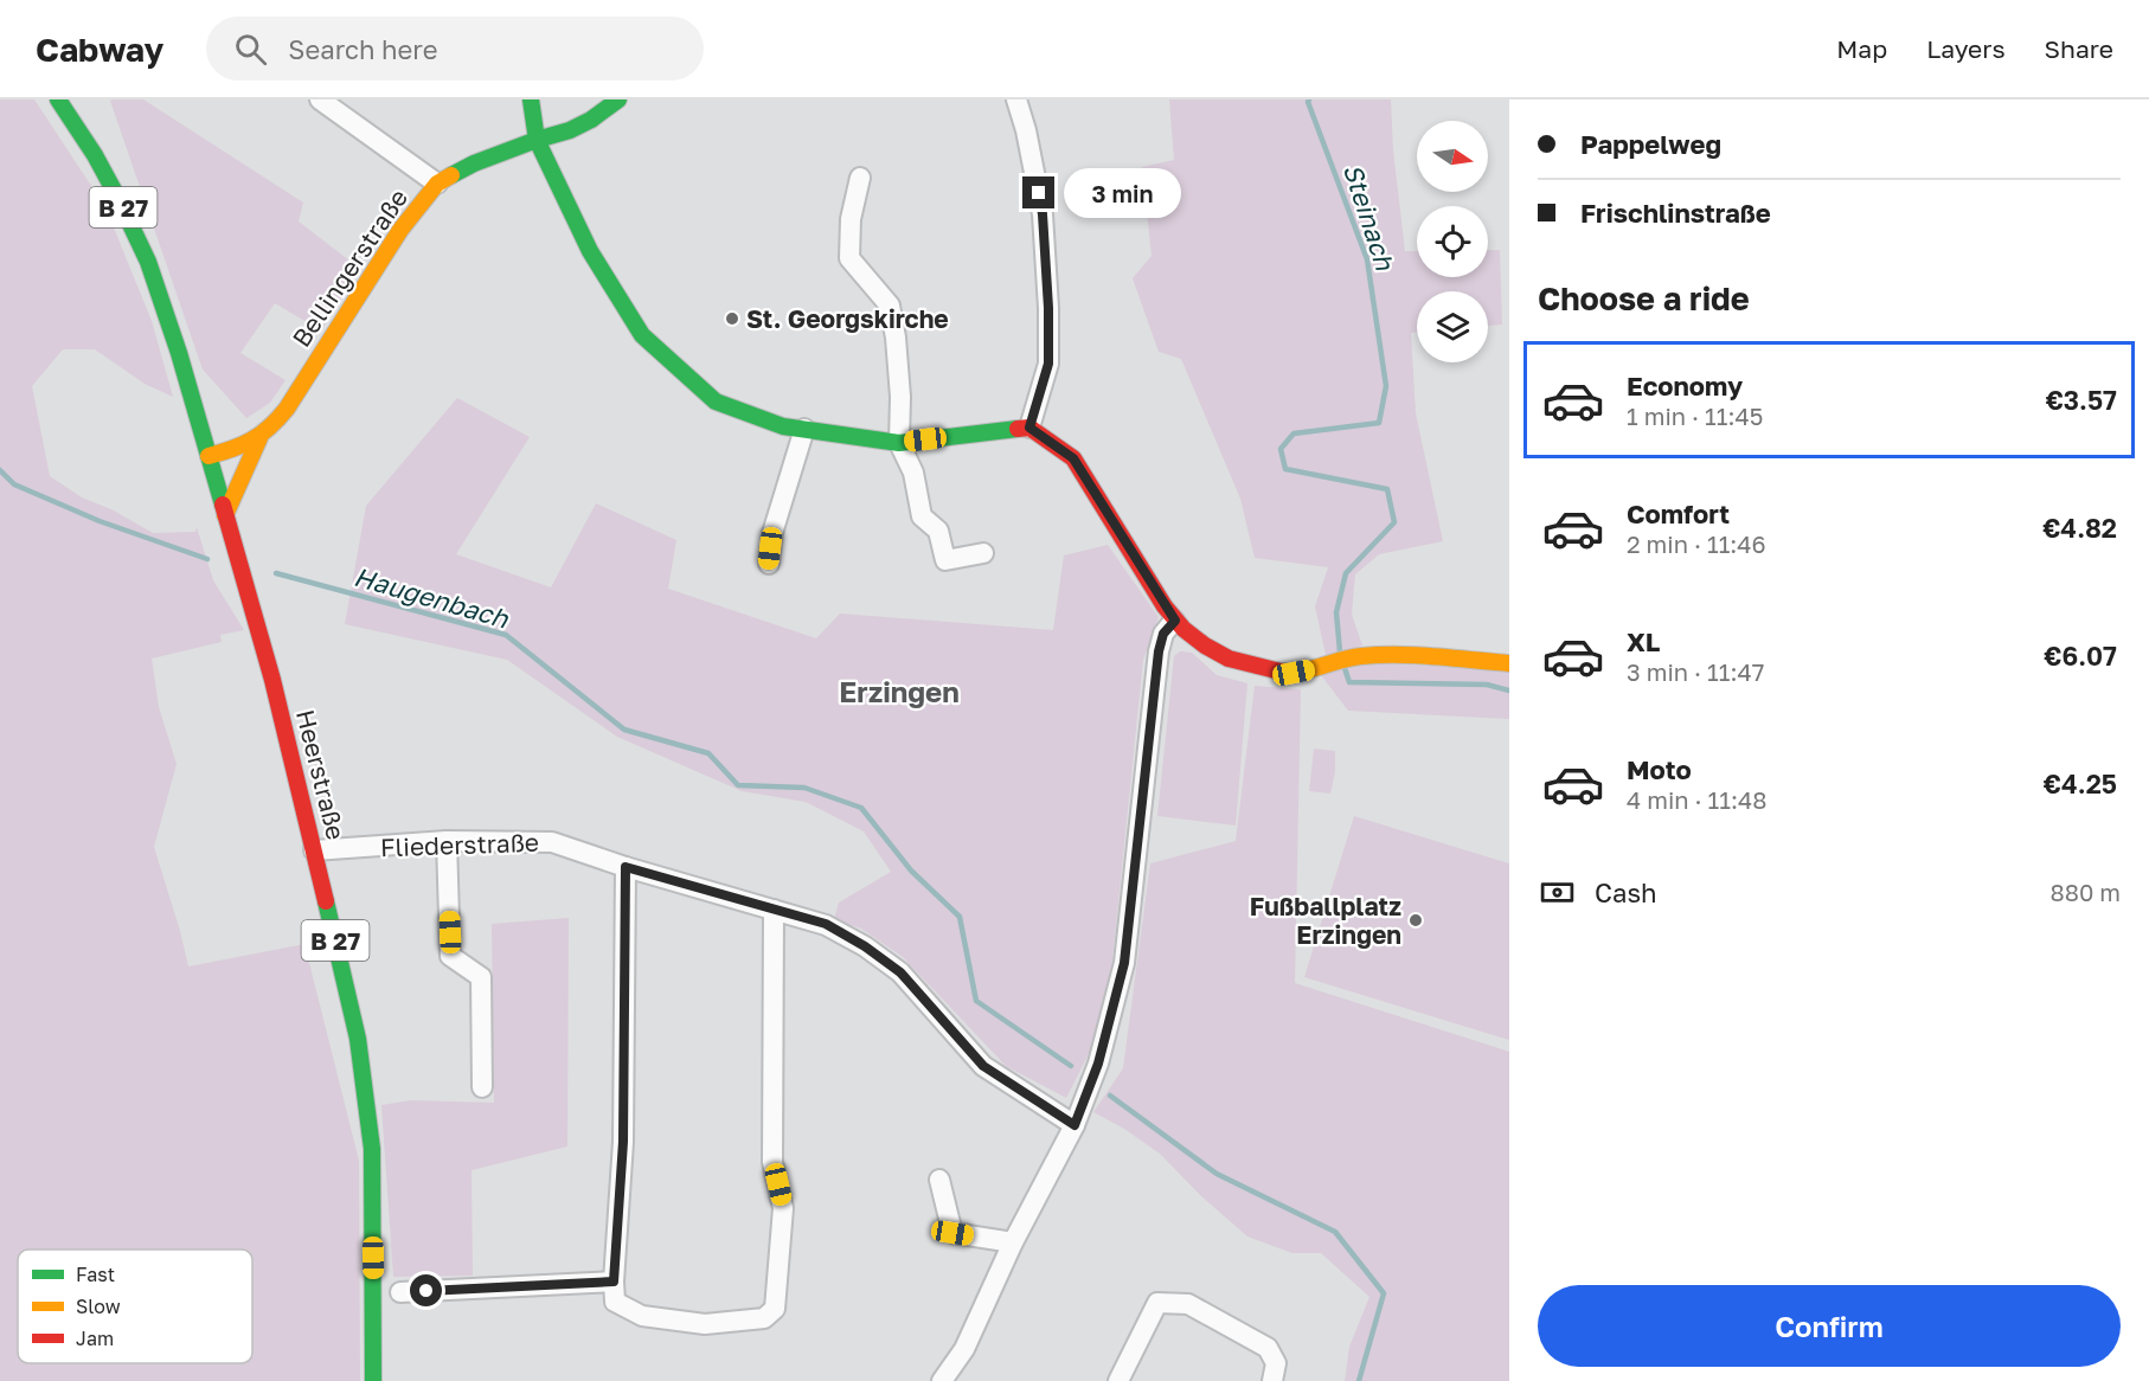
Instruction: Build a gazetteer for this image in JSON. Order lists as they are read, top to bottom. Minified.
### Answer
{"streets":{"street":["B 27","Bellingerstraße","Heerstraße","Fliederstraße"]},"crossings":[["Bellingerstraße","Heerstraße"],["Heerstraße","Fliederstraße"]],"districts":["Erzingen"],"water":["Steinach","Haugenbach"],"places":["St. Georgskirche","Fußballplatz Erzingen"],"legend":["Fast","Slow","Jam"],"north":"right","page":{"header":"Cabway","search":"Search here","nav":["Map","Layers","Share"],"banner":["Pappelweg","Frischlinstraße"],"bubble":"3 min","heading":"Choose a ride","list":[{"name":"Economy","note":"1 min · 11:45","value":"€3.57"},{"name":"Comfort","note":"2 min · 11:46","value":"€4.82"},{"name":"XL","note":"3 min · 11:47","value":"€6.07"},{"name":"Moto","note":"4 min · 11:48","value":"€4.25"}],"pay":["Cash","880 m"],"buttons":"Confirm"}}
